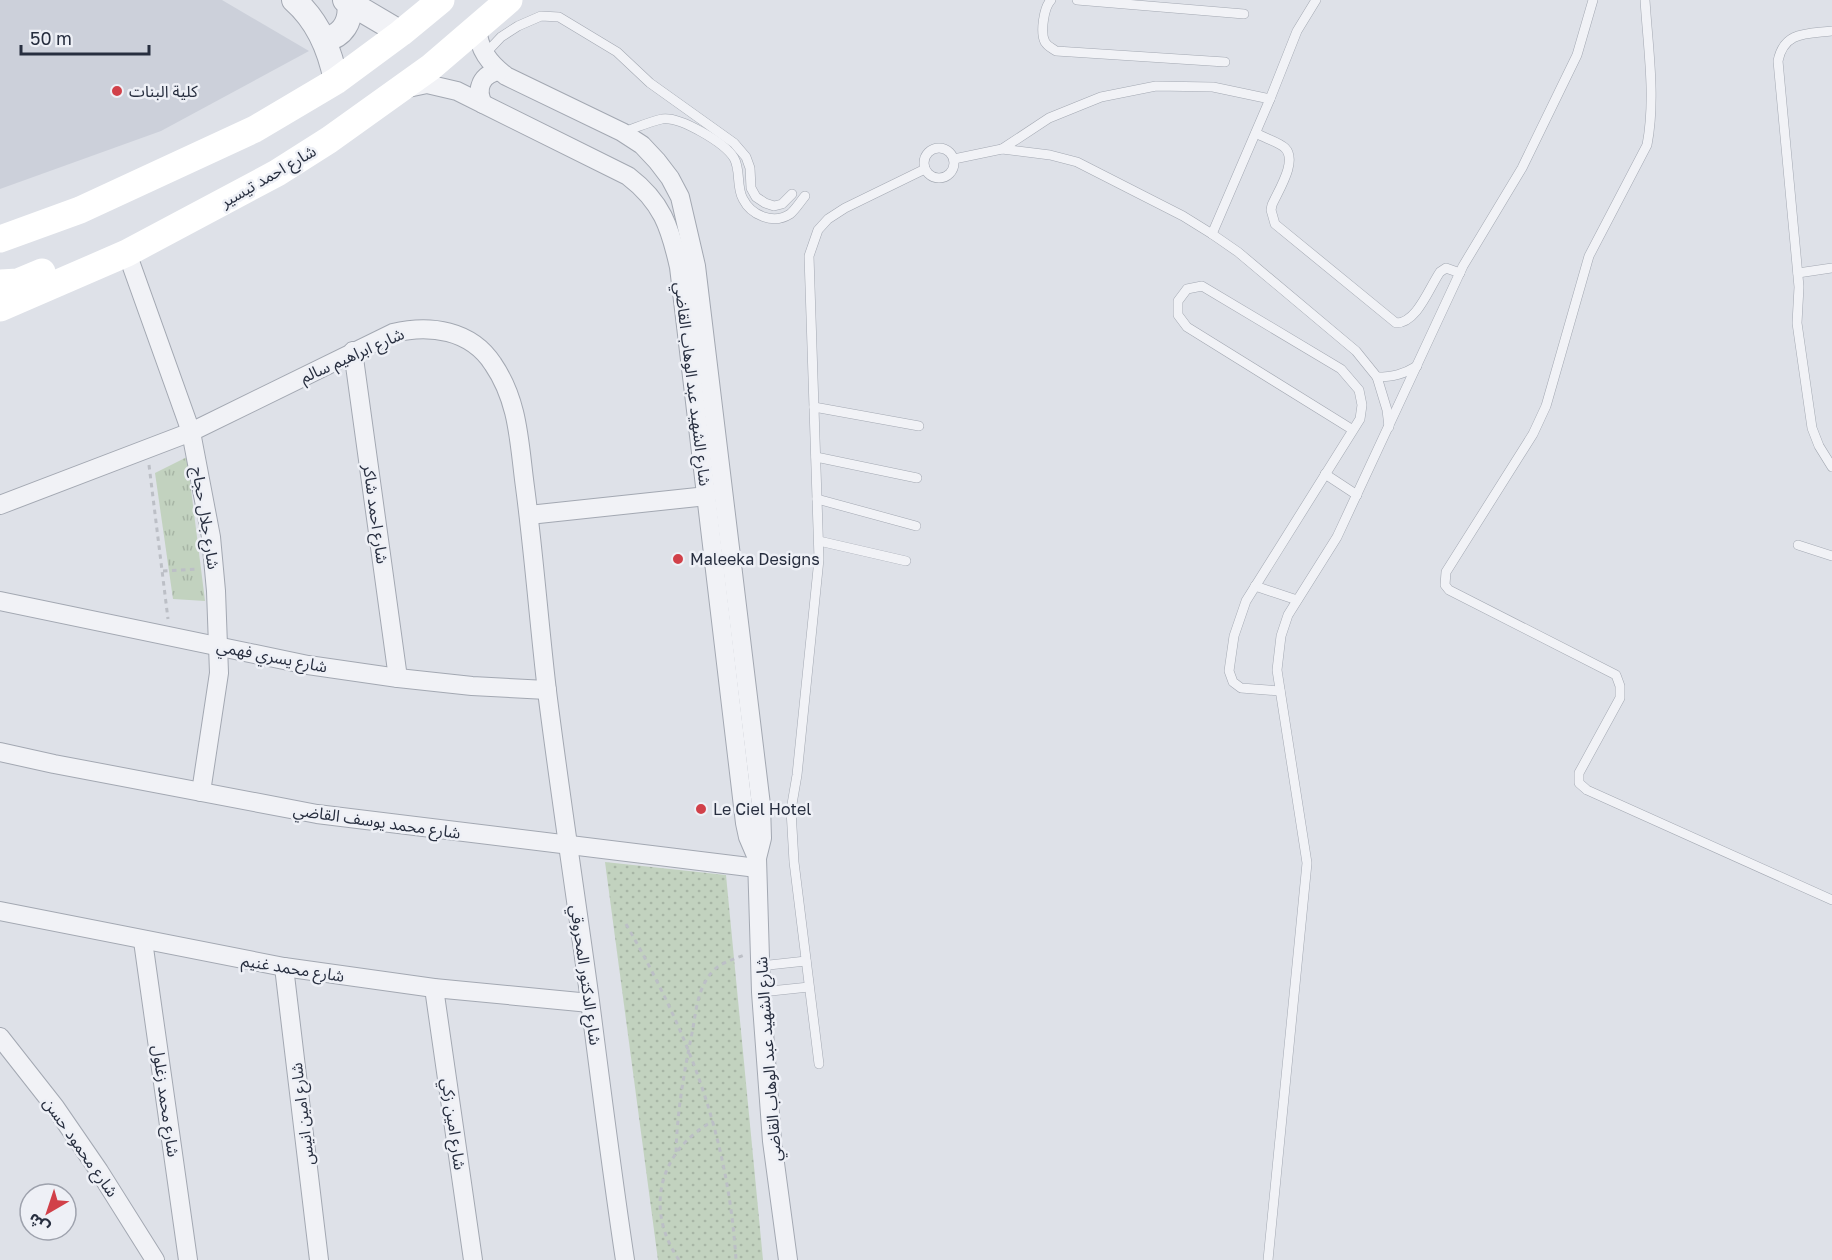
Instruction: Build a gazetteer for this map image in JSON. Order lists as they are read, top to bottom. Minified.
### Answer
{"streets":{"main road":["شارع احمد تيسير"],"street":["شارع ابراهيم سالم","شارع الشهيد عبد الوهاب القاضي","شارع احمد شاكر","شارع جلال حجاج","شارع يسري فهمي","شارع محمد يوسف القاضي","شارع محمد غنيم","شارع الدكتور المحروقي","شارع محمد زغلول","شارع امين انيس","شارع امين زكي","شارع محمود حسن"]},"crossings":[["شارع احمد تيسير","شارع الشهيد عبد الوهاب القاضي"],["شارع احمد تيسير","شارع جلال حجاج"],["شارع ابراهيم سالم","شارع احمد شاكر"],["شارع ابراهيم سالم","شارع جلال حجاج"],["شارع ابراهيم سالم","شارع يسري فهمي"],["شارع ابراهيم سالم","شارع الدكتور المحروقي"],["شارع الشهيد عبد الوهاب القاضي","شارع محمد يوسف القاضي"],["شارع احمد شاكر","شارع يسري فهمي"],["شارع جلال حجاج","شارع يسري فهمي"],["شارع جلال حجاج","شارع محمد يوسف القاضي"],["شارع يسري فهمي","شارع الدكتور المحروقي"],["شارع محمد يوسف القاضي","شارع الدكتور المحروقي"],["شارع محمد غنيم","شارع الدكتور المحروقي"],["شارع محمد غنيم","شارع محمد زغلول"],["شارع محمد غنيم","شارع امين انيس"],["شارع محمد غنيم","شارع امين زكي"]],"places":["كلية البنات","Maleeka Designs","Le Ciel Hotel"],"scale_bar":"50 m","north":"bottom left"}
